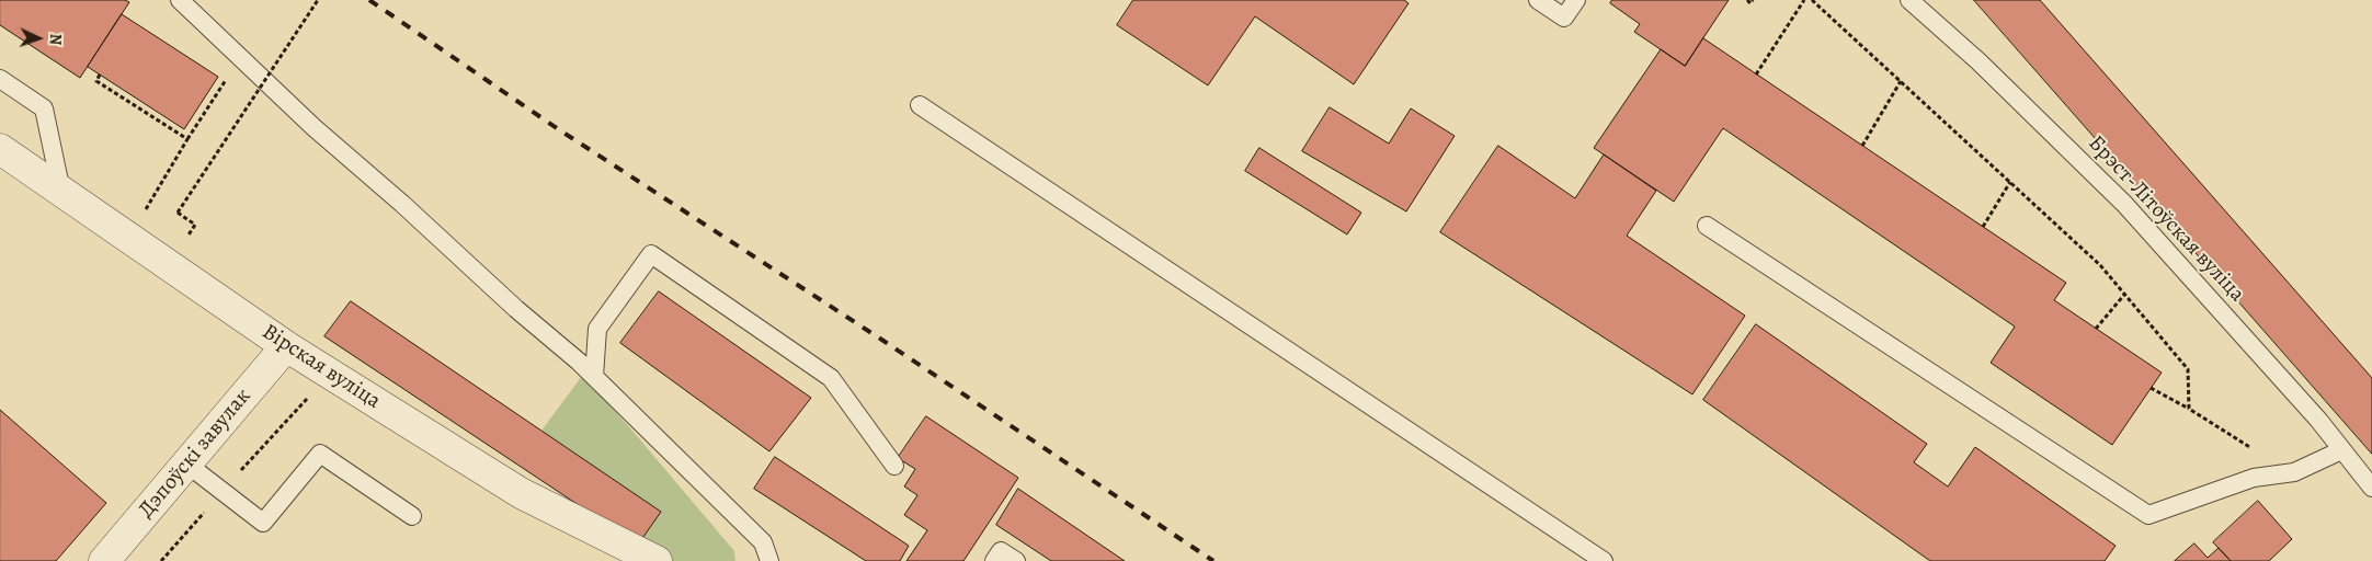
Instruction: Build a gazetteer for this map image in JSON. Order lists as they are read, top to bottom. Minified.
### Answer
{"streets":{"street":["Вірская вуліца","Дэпоўскі завулак"],"lane":["Брэст-Літоўская вуліца"]},"crossings":[["Вірская вуліца","Дэпоўскі завулак"]],"north":"right"}
